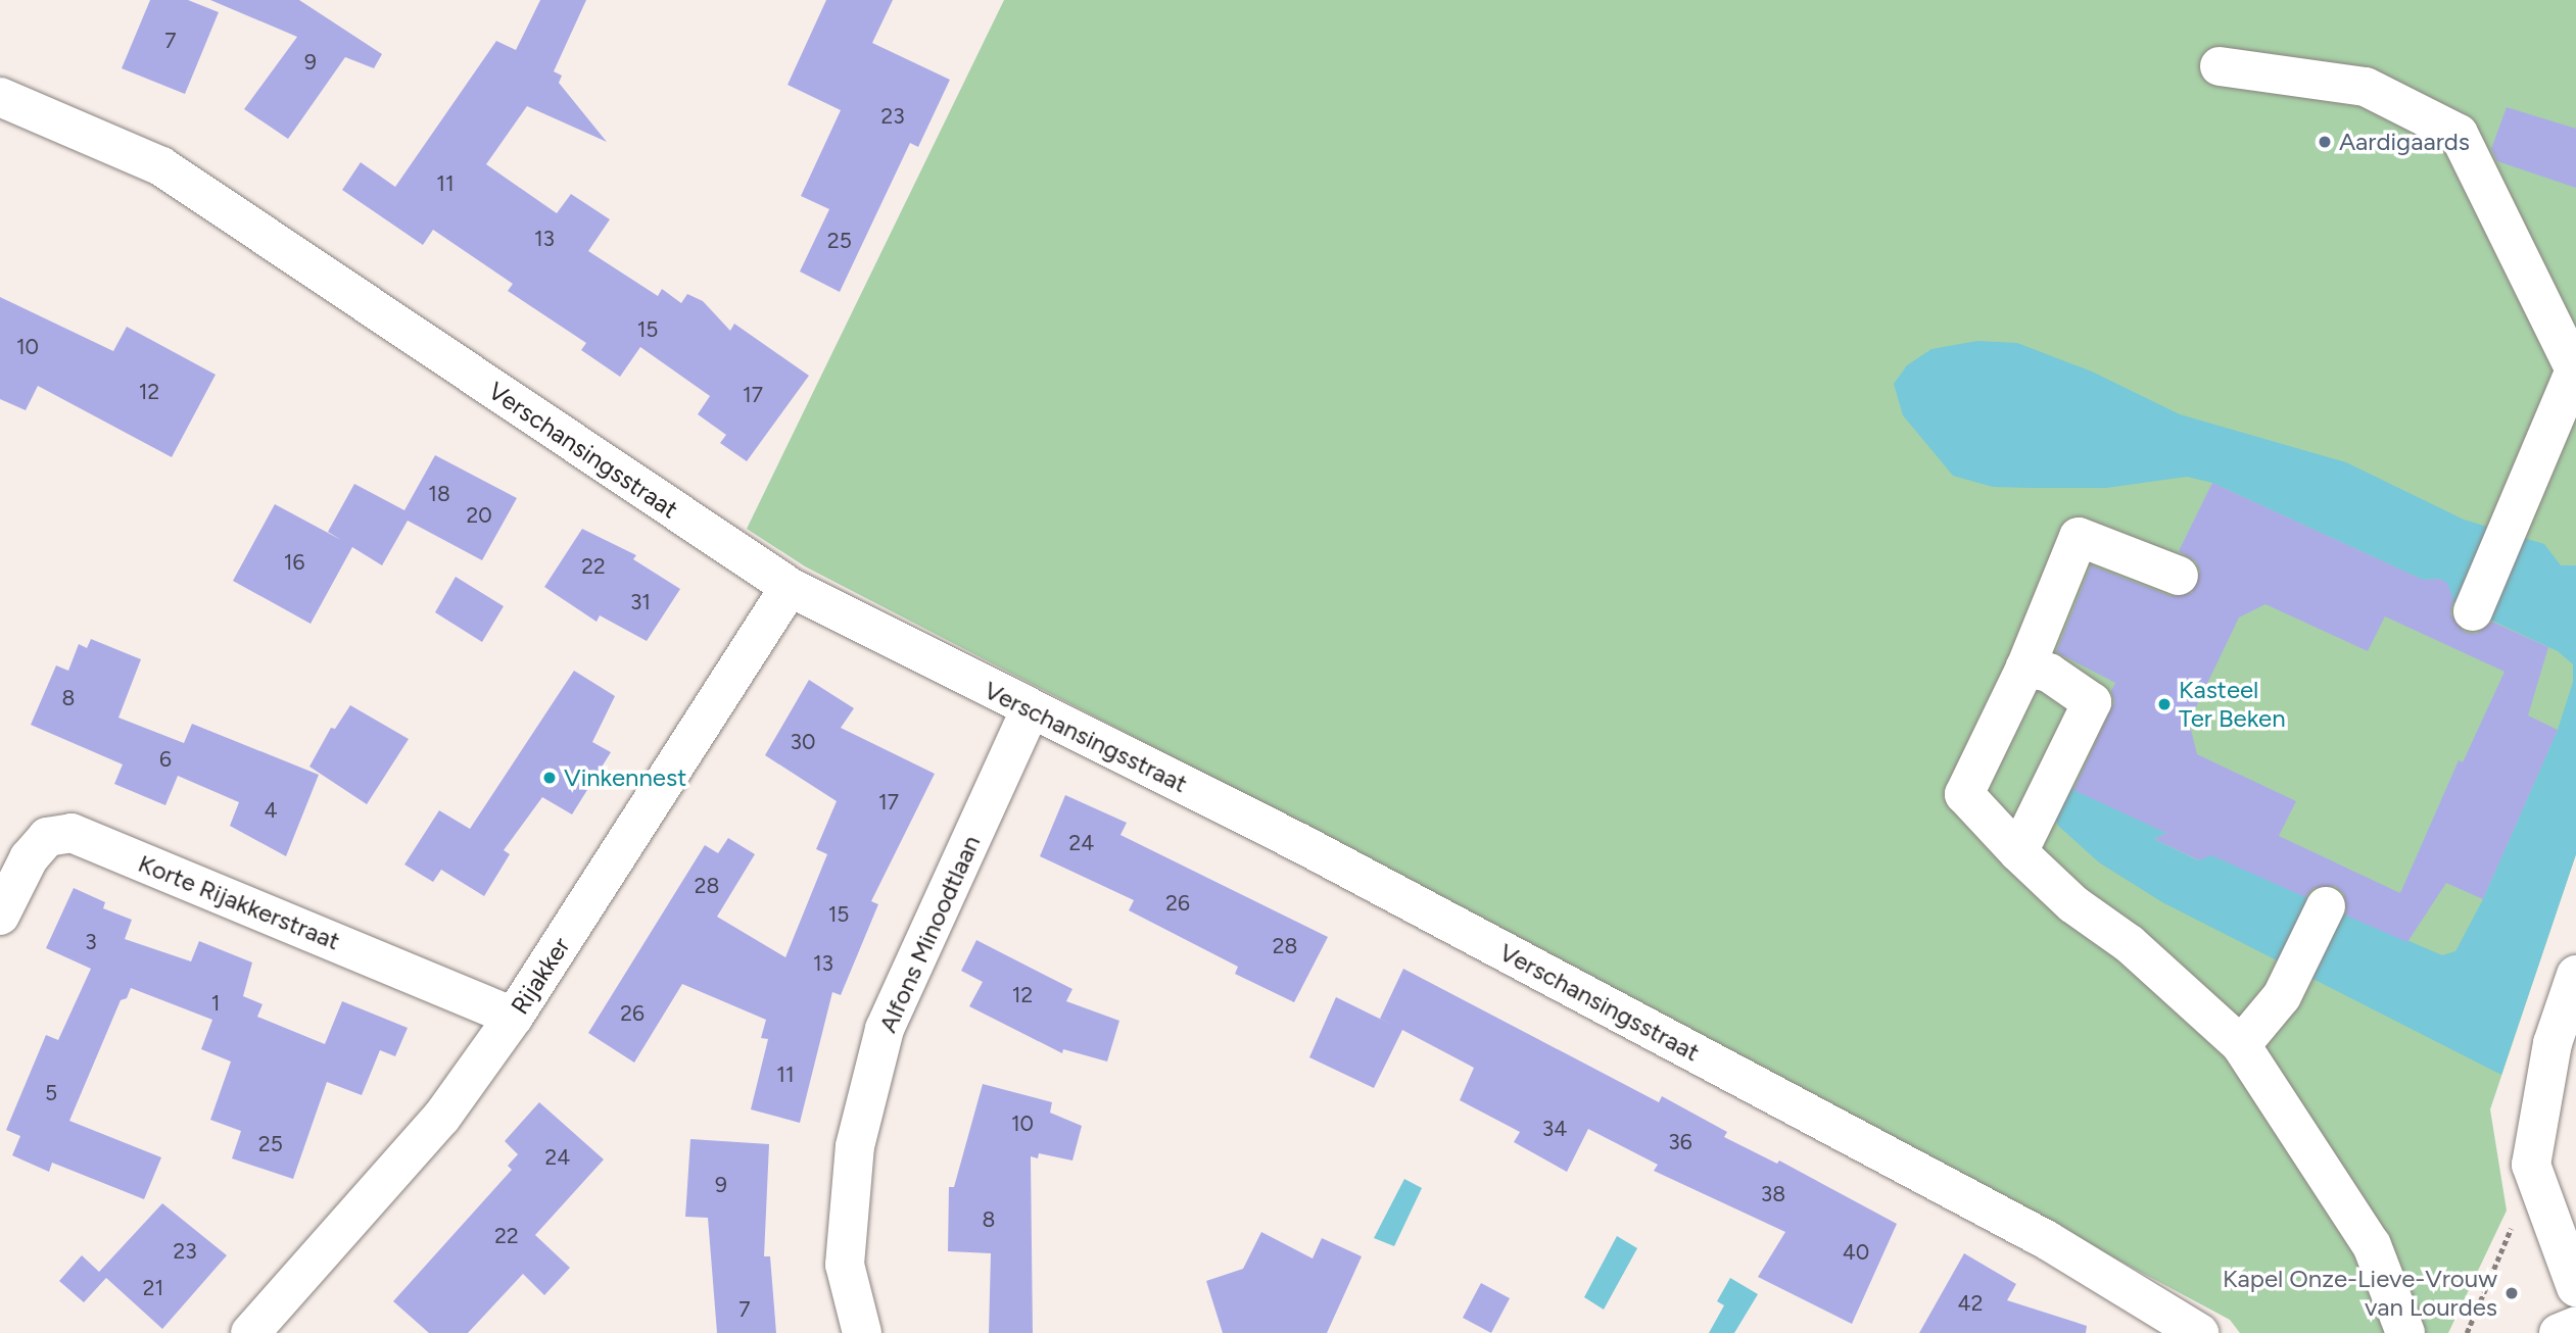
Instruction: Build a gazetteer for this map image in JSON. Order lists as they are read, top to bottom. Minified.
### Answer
{"streets":{"street":["Verschansingsstraat","Korte Rijakkerstraat","Alfons Minoodtlaan","Rijakker"]},"crossings":[["Verschansingsstraat","Alfons Minoodtlaan"],["Verschansingsstraat","Rijakker"],["Korte Rijakkerstraat","Rijakker"]],"places":["Aardigaards","Kasteel Ter Beken","Vinkennest","Kapel Onze-Lieve-Vrouw van Lourdes"],"house_numbers":["7","9","23","11","13","25","15","10","12","17","18","20","16","22","31","8","30","6","17","4","24","28","26","15","3","28","13","12","1","26","11","5","10","34","36","25","24","9","38","8","22","23","40","21","42","7"]}
